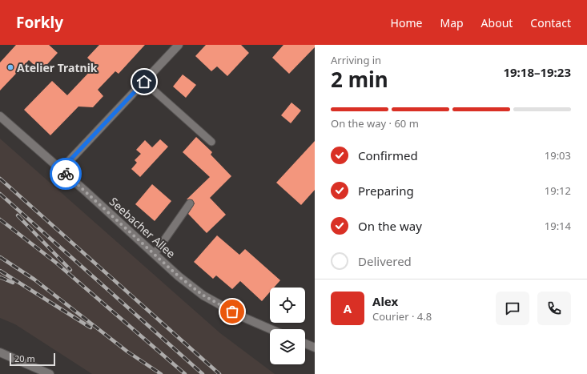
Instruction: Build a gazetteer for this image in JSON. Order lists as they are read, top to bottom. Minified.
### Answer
{"streets":{"street":["Seebacher Allee"]},"places":["Atelier Tratnik"],"scale_bar":"20 m","page":{"header":"Forkly","nav":["Home","Map","About","Contact"],"heading":["2 min","Arriving in","19:18–19:23"],"panel":["Alex","Courier · 4.8"],"bar":"On the way · 60 m","list":[["Confirmed","19:03"],["Preparing","19:12"],["On the way","19:14"],"Delivered"],"round":"A","scale":"20 m"}}
